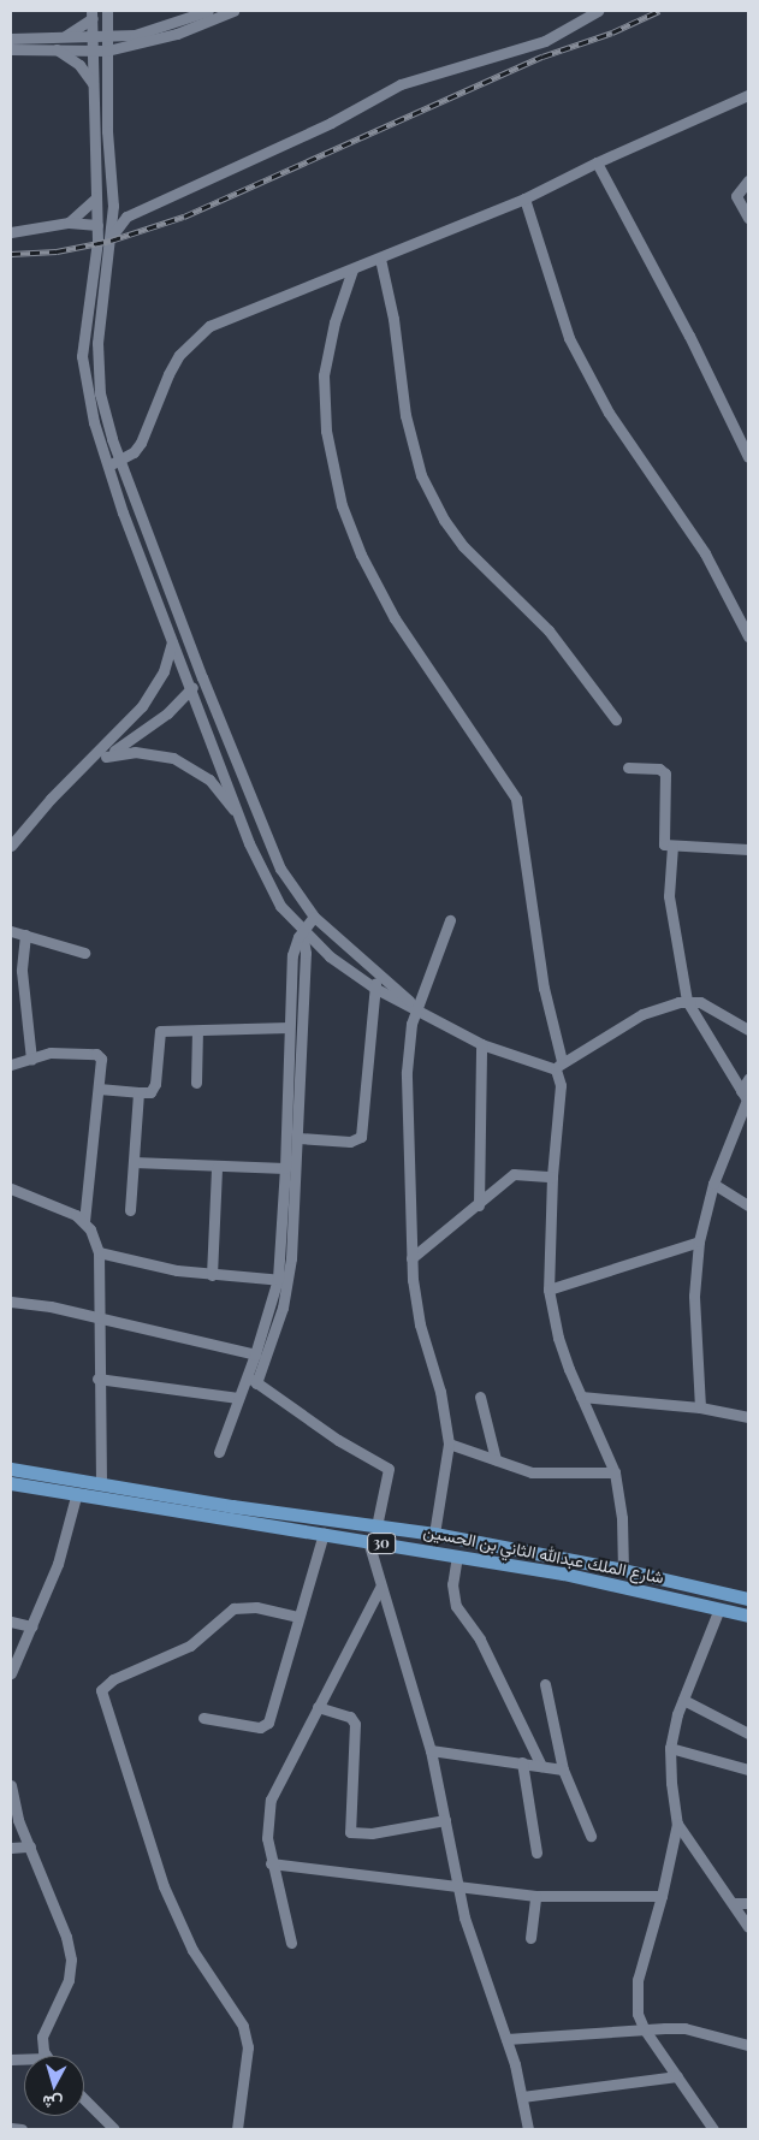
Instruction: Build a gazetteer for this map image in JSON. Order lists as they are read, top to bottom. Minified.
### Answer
{"streets":{"main road":["30","شارع الملك عبدالله الثاني بن الحسين"]},"north":"bottom"}
